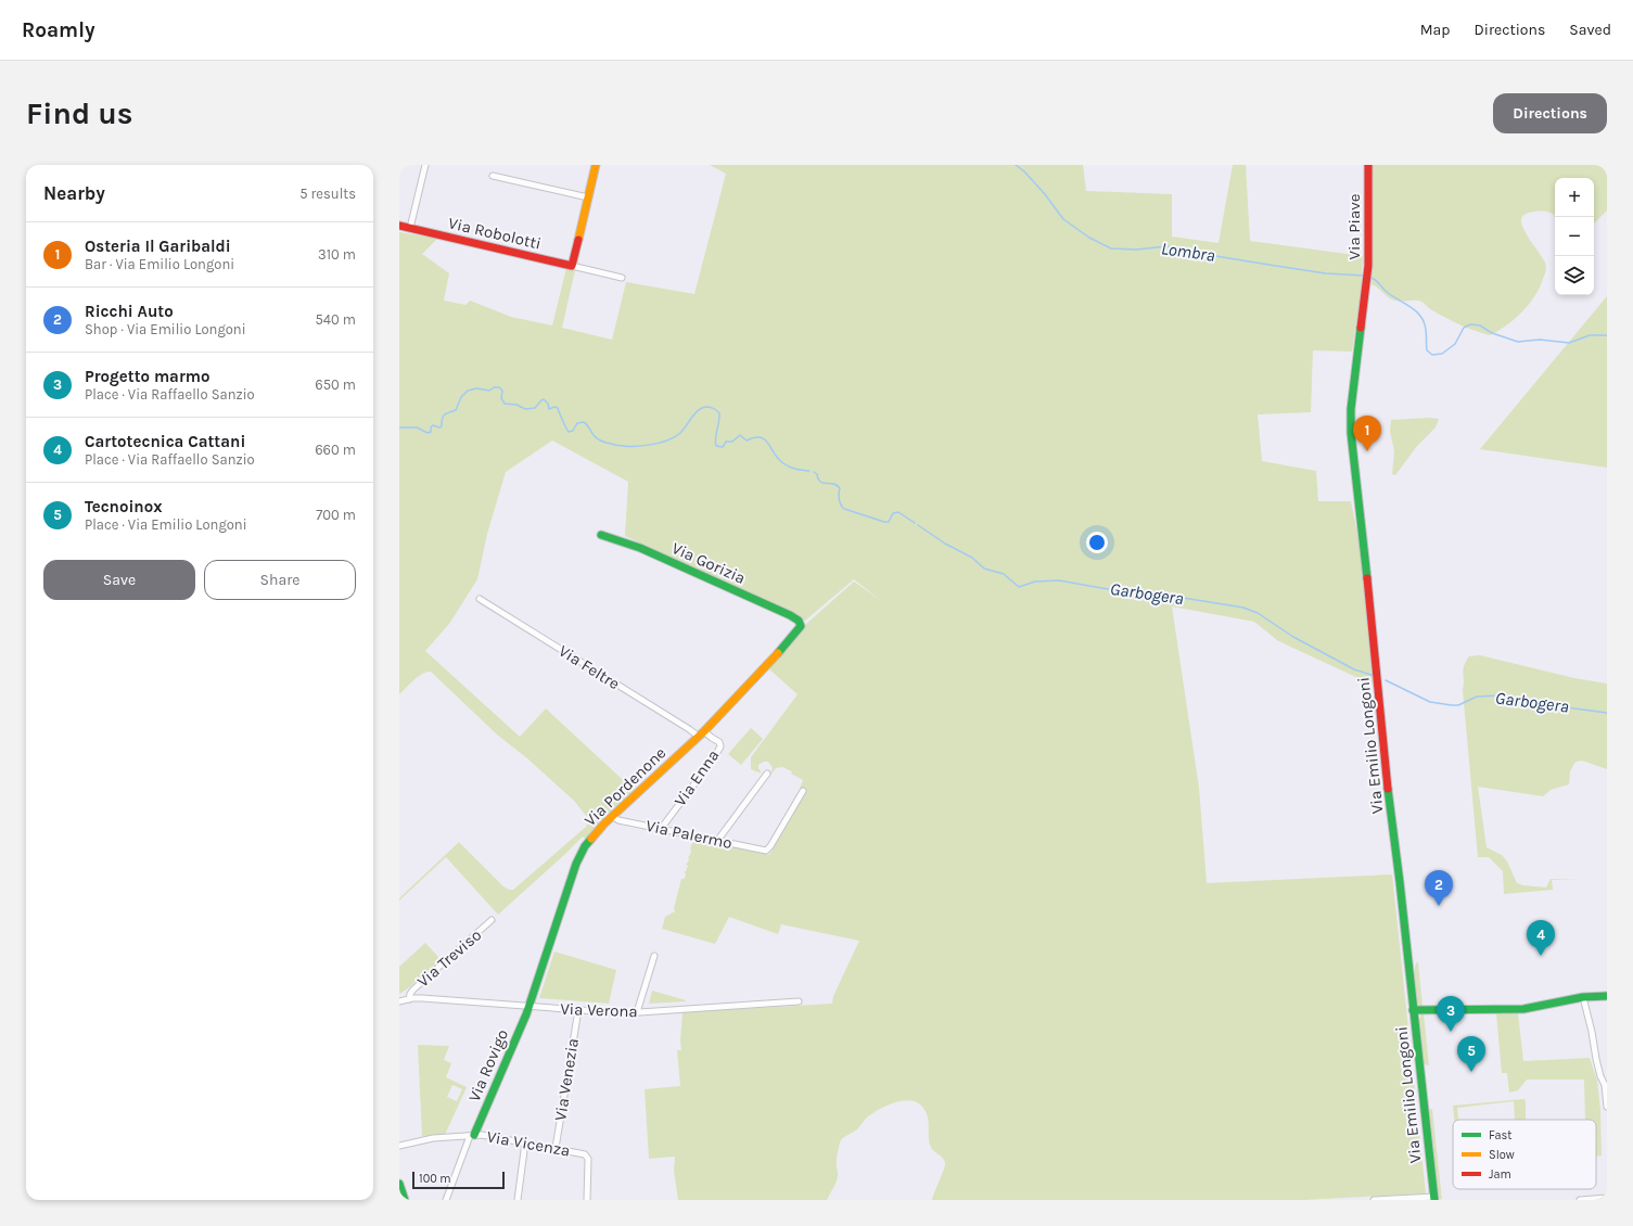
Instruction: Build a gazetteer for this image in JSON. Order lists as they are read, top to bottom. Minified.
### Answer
{"streets":{"street":["Via Piave","Via Robolotti","Via Gorizia","Via Feltre","Via Emilio Longoni","Via Enna","Via Pordenone","Via Palermo","Via Treviso","Via Verona","Via Rovigo","Via Venezia","Via Vicenza"]},"crossings":[["Via Piave","Via Emilio Longoni"],["Via Gorizia","Via Pordenone"],["Via Feltre","Via Enna"],["Via Feltre","Via Pordenone"],["Via Enna","Via Pordenone"],["Via Enna","Via Palermo"],["Via Pordenone","Via Palermo"],["Via Pordenone","Via Verona"],["Via Pordenone","Via Rovigo"],["Via Treviso","Via Verona"],["Via Verona","Via Rovigo"],["Via Verona","Via Venezia"],["Via Rovigo","Via Vicenza"],["Via Venezia","Via Vicenza"]],"water":["Lombra","Garbogera"],"legend":["Fast","Slow","Jam"],"scale_bar":"100 m","page":{"header":"Roamly","nav":["Map","Directions","Saved"],"buttons":["Directions",["Save","Share"]],"title":"Find us","heading":["Nearby","5 results"],"map_buttons":["+","−"],"list":[{"mark":"1","name":"Osteria Il Garibaldi","note":"Bar · Via Emilio Longoni","value":"310 m"},{"mark":"2","name":"Ricchi Auto","note":"Shop · Via Emilio Longoni","value":"540 m"},{"mark":"3","name":"Progetto marmo","note":"Place · Via Raffaello Sanzio","value":"650 m"},{"mark":"4","name":"Cartotecnica Cattani","note":"Place · Via Raffaello Sanzio","value":"660 m"},{"mark":"5","name":"Tecnoinox","note":"Place · Via Emilio Longoni","value":"700 m"}],"pins":["1","2","4","3","5"],"scale":"100 m"}}
